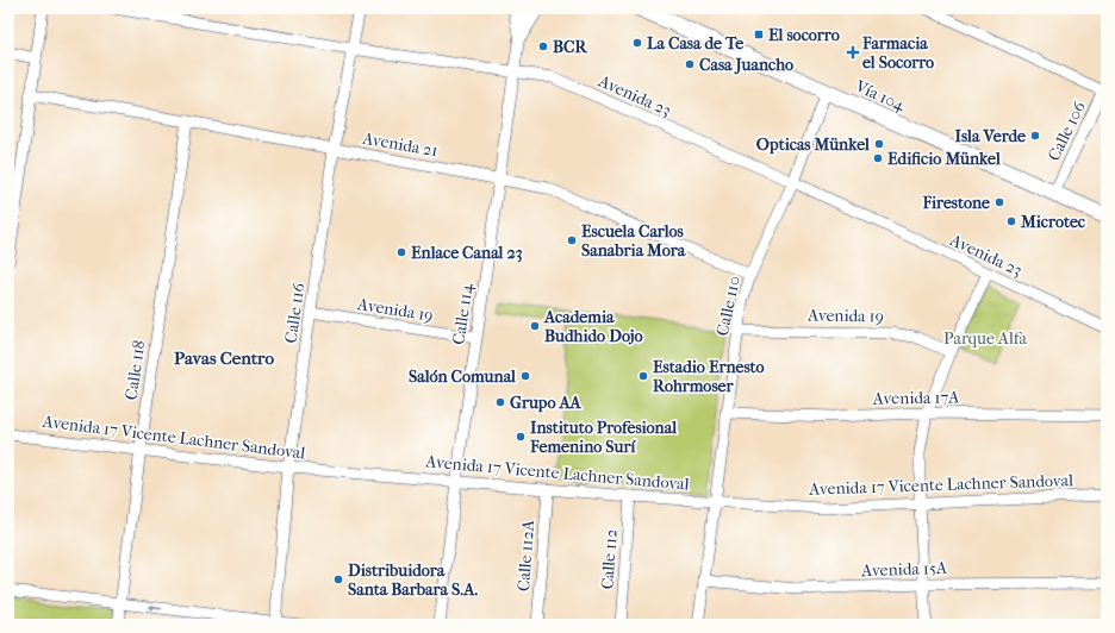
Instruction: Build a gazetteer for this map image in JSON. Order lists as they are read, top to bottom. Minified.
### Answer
{"streets":{"main road":["Vía 104"],"street":["Avenida 23","Calle 106","Avenida 21","Calle 110","Avenida 19","Calle 116","Calle 114","Calle 118","Avenida 17A","Avenida 17 Vicente Lachner Sandoval","Calle 112A","Calle 112","Avenida 15A"]},"crossings":[["Avenida 23","Calle 110"],["Avenida 23","Calle 116"],["Avenida 23","Calle 114"],["Vía 104","Calle 106"],["Vía 104","Calle 110"],["Avenida 21","Calle 110"],["Avenida 21","Calle 116"],["Avenida 21","Calle 114"],["Avenida 21","Calle 118"],["Calle 110","Avenida 19"],["Calle 110","Avenida 17A"],["Calle 110","Avenida 17 Vicente Lachner Sandoval"],["Calle 110","Avenida 15A"],["Avenida 19","Calle 116"],["Avenida 19","Calle 114"],["Calle 116","Avenida 17 Vicente Lachner Sandoval"],["Calle 114","Avenida 17 Vicente Lachner Sandoval"],["Calle 118","Avenida 17 Vicente Lachner Sandoval"],["Avenida 17 Vicente Lachner Sandoval","Calle 112A"],["Avenida 17 Vicente Lachner Sandoval","Calle 112"]],"districts":["Pavas Centro"],"parks":["Parque Alfa"],"places":{"transit":["El socorro"],"other":["La Casa de Te","BCR","Casa Juancho","Isla Verde","Opticas Münkel","Edificio Münkel","Firestone","Microtec","Escuela Carlos Sanabria Mora","Enlace Canal 23","Academia Budhido Dojo","Salón Comunal","Estadio Ernesto Rohrmoser","Grupo AA","Instituto Profesional Femenino Surí","Distribuidora Santa Barbara S.A."],"health":["Farmacia el Socorro"]}}
